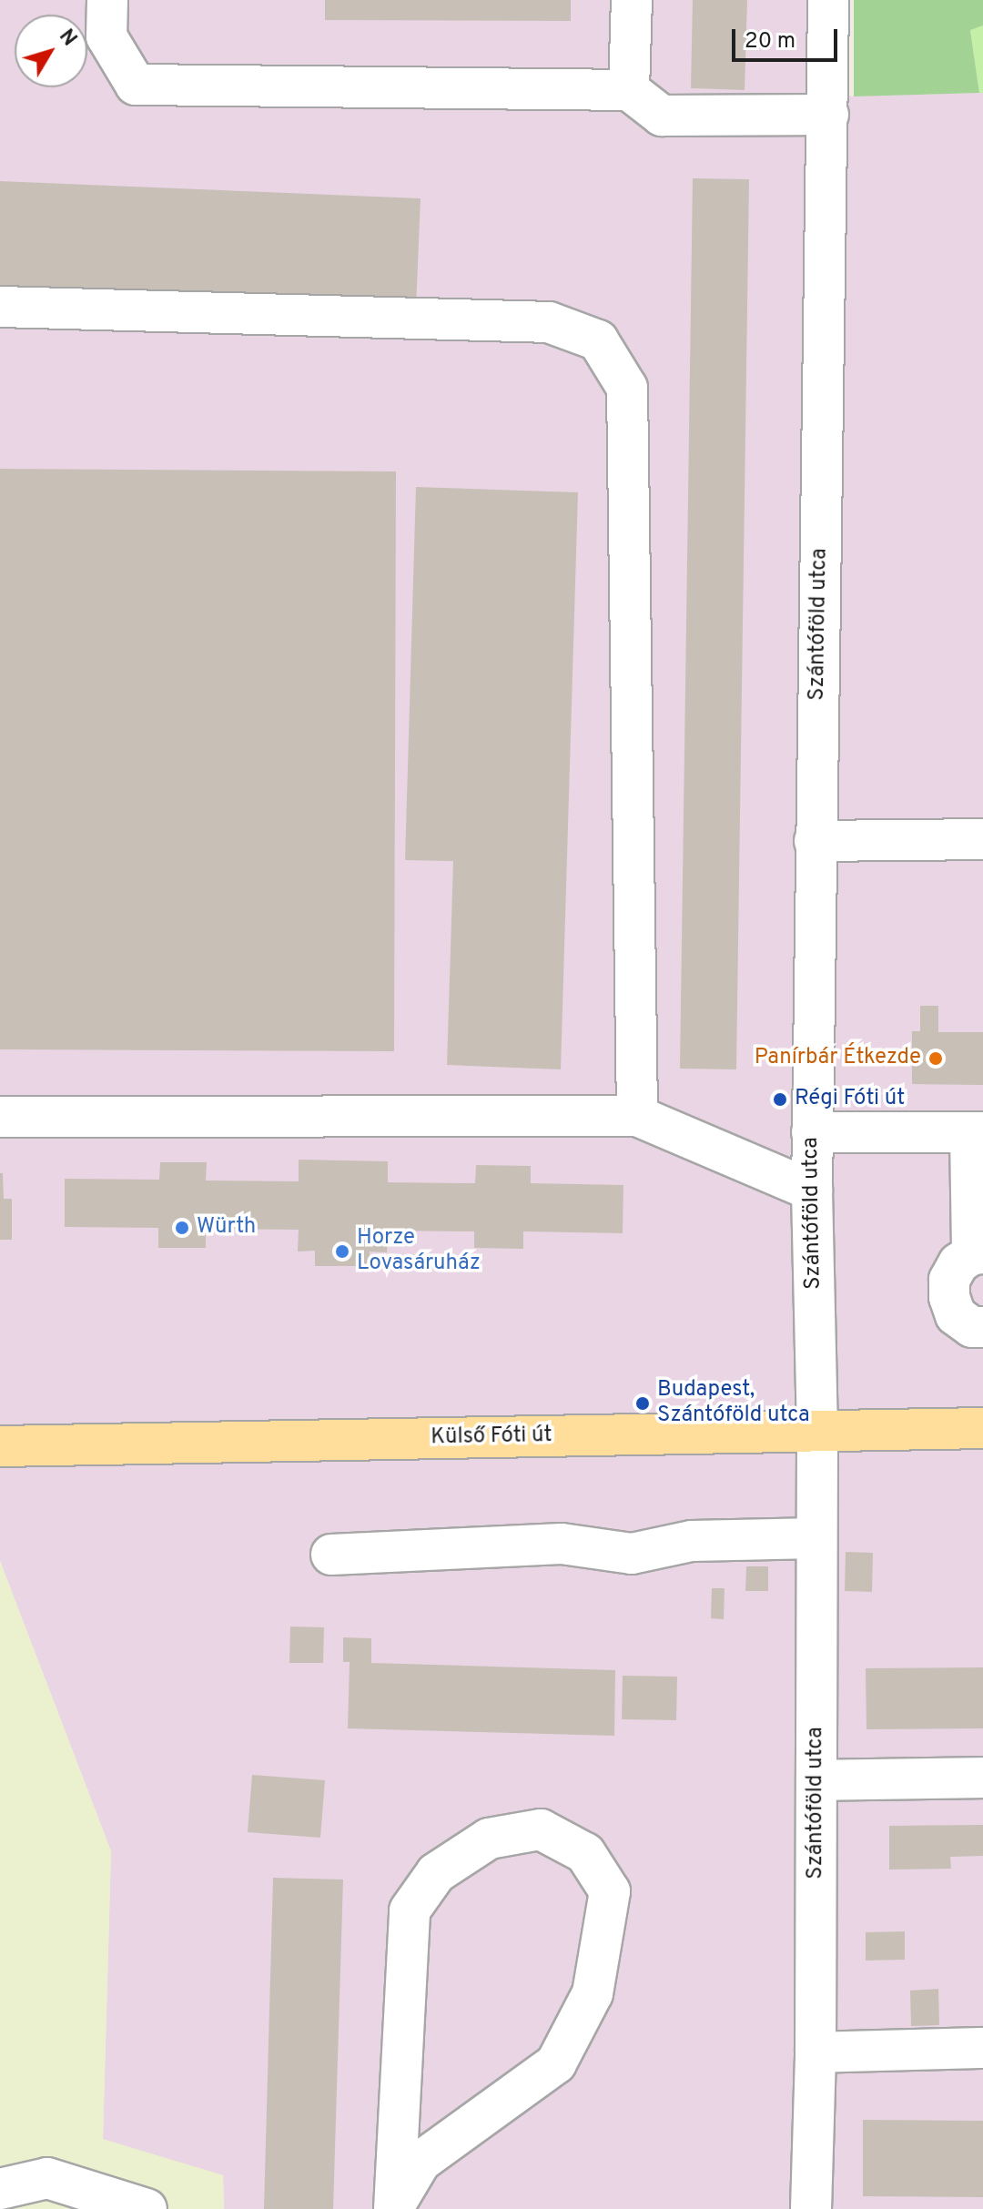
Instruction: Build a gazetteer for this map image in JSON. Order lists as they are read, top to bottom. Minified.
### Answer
{"streets":{"main road":["Külső Fóti út"],"street":["Szántóföld utca"]},"crossings":[["Szántóföld utca","Külső Fóti út"]],"places":["Panírbár Étkezde","Régi Fóti út","Würth","Horze Lovasáruház","Budapest, Szántóföld utca"],"scale_bar":"20 m","north":"top right"}
